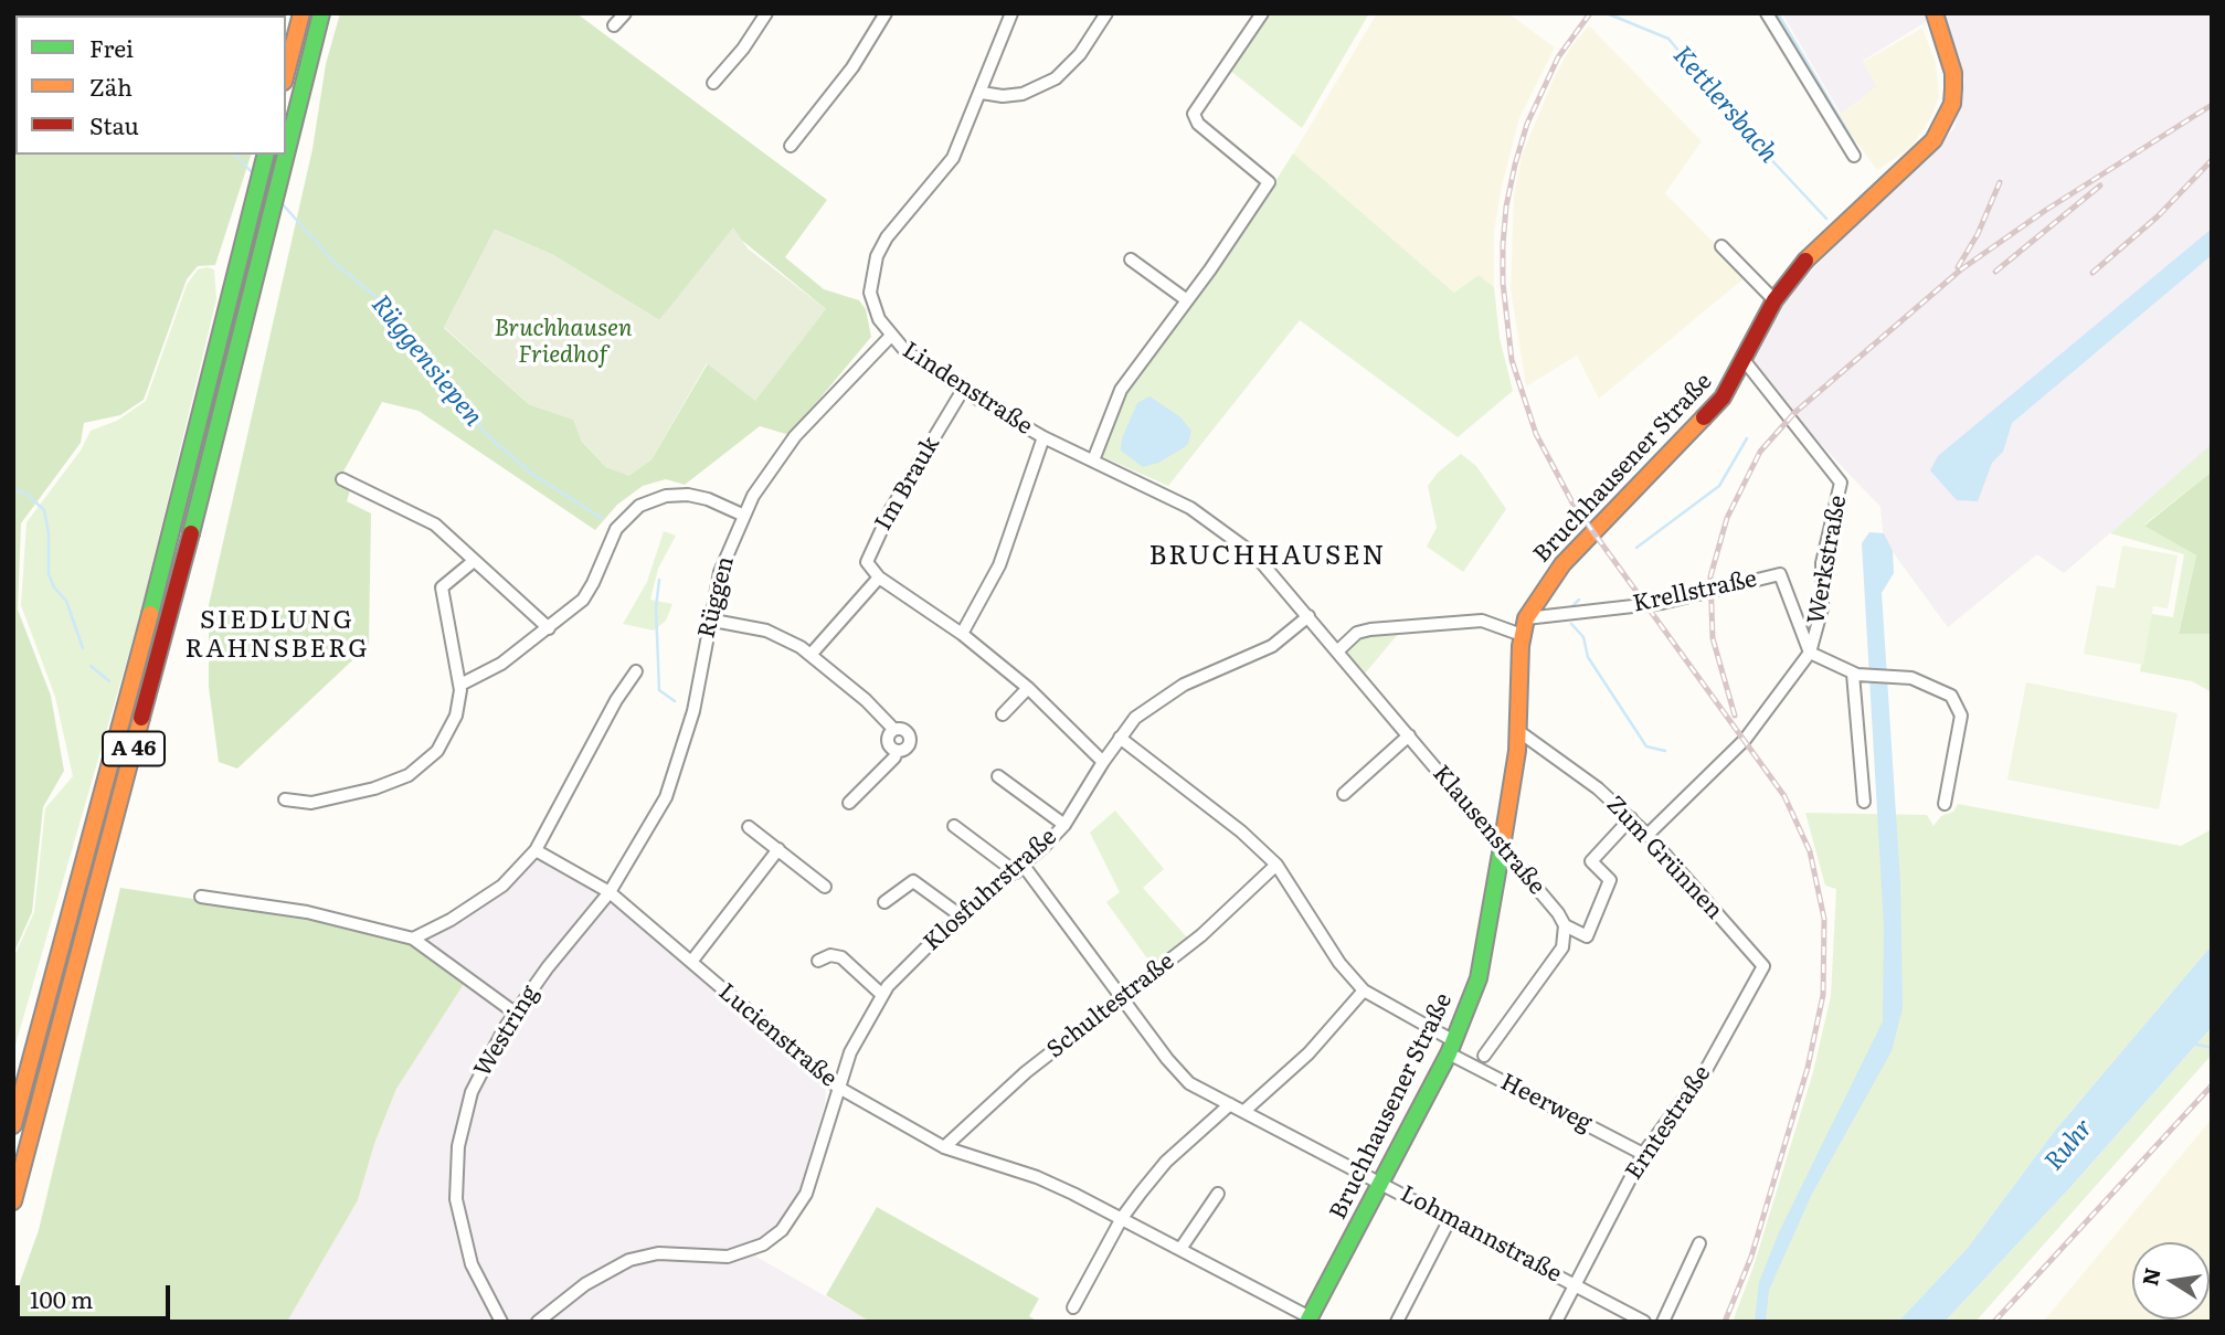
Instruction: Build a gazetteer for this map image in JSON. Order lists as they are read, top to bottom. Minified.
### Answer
{"streets":{"main road":["Bruchhausener Straße","A 46"],"street":["Lindenstraße","Im Brauk","Werkstraße","Krellstraße","Rüggen","Klausenstraße","Zum Grünnen","Klosfuhrstraße","Schultestraße","Westring","Lucienstraße","Heerweg","Erntestraße","Lohmannstraße"]},"crossings":[["Lindenstraße","Im Brauk"],["Lindenstraße","Rüggen"],["Lindenstraße","Klausenstraße"],["Lindenstraße","Klosfuhrstraße"],["Bruchhausener Straße","Werkstraße"],["Bruchhausener Straße","Krellstraße"],["Bruchhausener Straße","Klausenstraße"],["Bruchhausener Straße","Zum Grünnen"],["Bruchhausener Straße","Lucienstraße"],["Bruchhausener Straße","Heerweg"],["Bruchhausener Straße","Lohmannstraße"],["Werkstraße","Krellstraße"],["Rüggen","Westring"],["Rüggen","Lucienstraße"],["Klausenstraße","Klosfuhrstraße"],["Zum Grünnen","Erntestraße"],["Klosfuhrstraße","Lucienstraße"],["Klosfuhrstraße","Heerweg"],["Klosfuhrstraße","Lohmannstraße"],["Schultestraße","Lucienstraße"],["Schultestraße","Heerweg"],["Schultestraße","Lohmannstraße"],["Westring","Lucienstraße"],["Heerweg","Erntestraße"],["Erntestraße","Lohmannstraße"]],"districts":["BRUCHHAUSEN","SIEDLUNG RAHNSBERG"],"water":["Kettlersbach","Rüggensiepen","Ruhr"],"parks":["Bruchhausen Friedhof"],"legend":["Frei","Zäh","Stau"],"scale_bar":"100 m","north":"left"}
